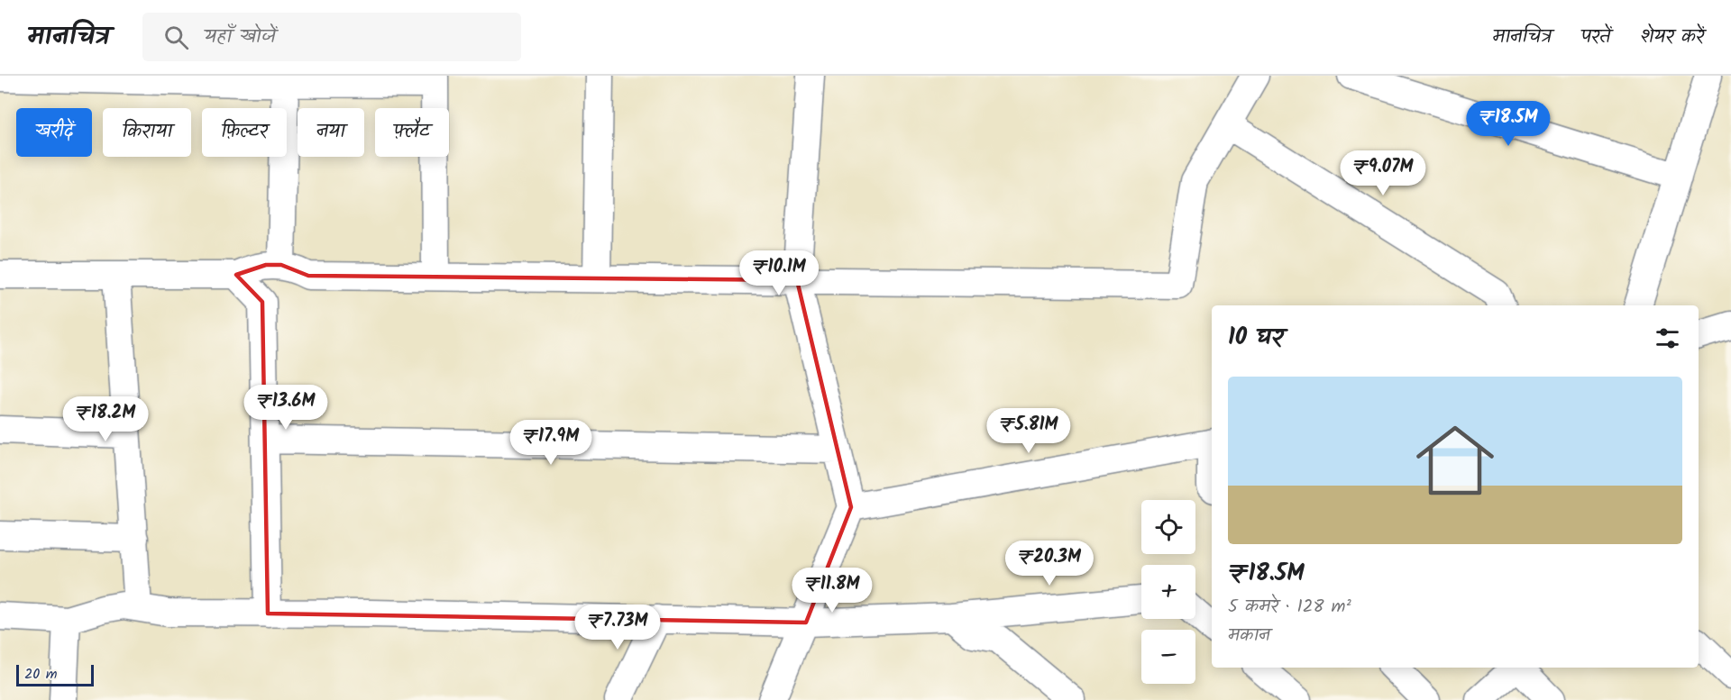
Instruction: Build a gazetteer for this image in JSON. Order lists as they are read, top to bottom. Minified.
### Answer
{"scale_bar":"20 m","page":{"header":"मानचित्र","search":"यहाँ खोजें","nav":["मानचित्र","परतें","शेयर करें"],"price":["₹18.5M","₹9.07M","₹10.1M","₹13.6M","₹18.2M","₹5.81M","₹17.9M","₹20.3M","₹11.8M","₹7.73M"],"chip":["खरीदें","किराया","फ़िल्टर","नया","फ़्लैट"],"heading":"10 घर","list":[{"name":"₹18.5M","note":"5 कमरे · 128 m² · मकान"}],"map_buttons":["+","−"],"scale":"20 m"}}
